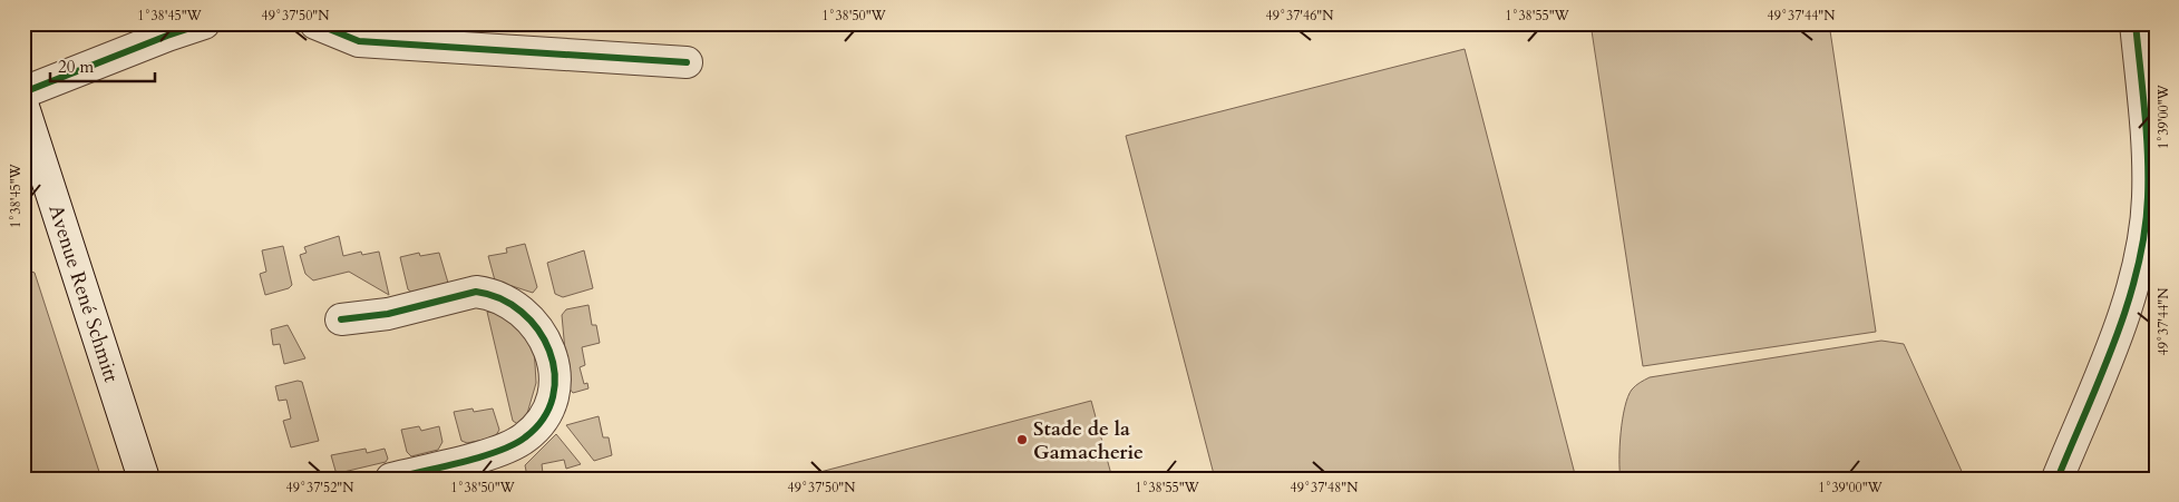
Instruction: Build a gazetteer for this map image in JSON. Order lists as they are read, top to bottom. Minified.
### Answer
{"streets":{"street":["Avenue René Schmitt"]},"places":["Stade de la Gamacherie"],"scale_bar":"20 m","coordinates":["1°38'45\"W","49°37'50\"N","1°38'50\"W","49°37'46\"N","1°38'55\"W","49°37'44\"N","1°39'00\"W","49°37'52\"N","49°37'48\"N"]}
